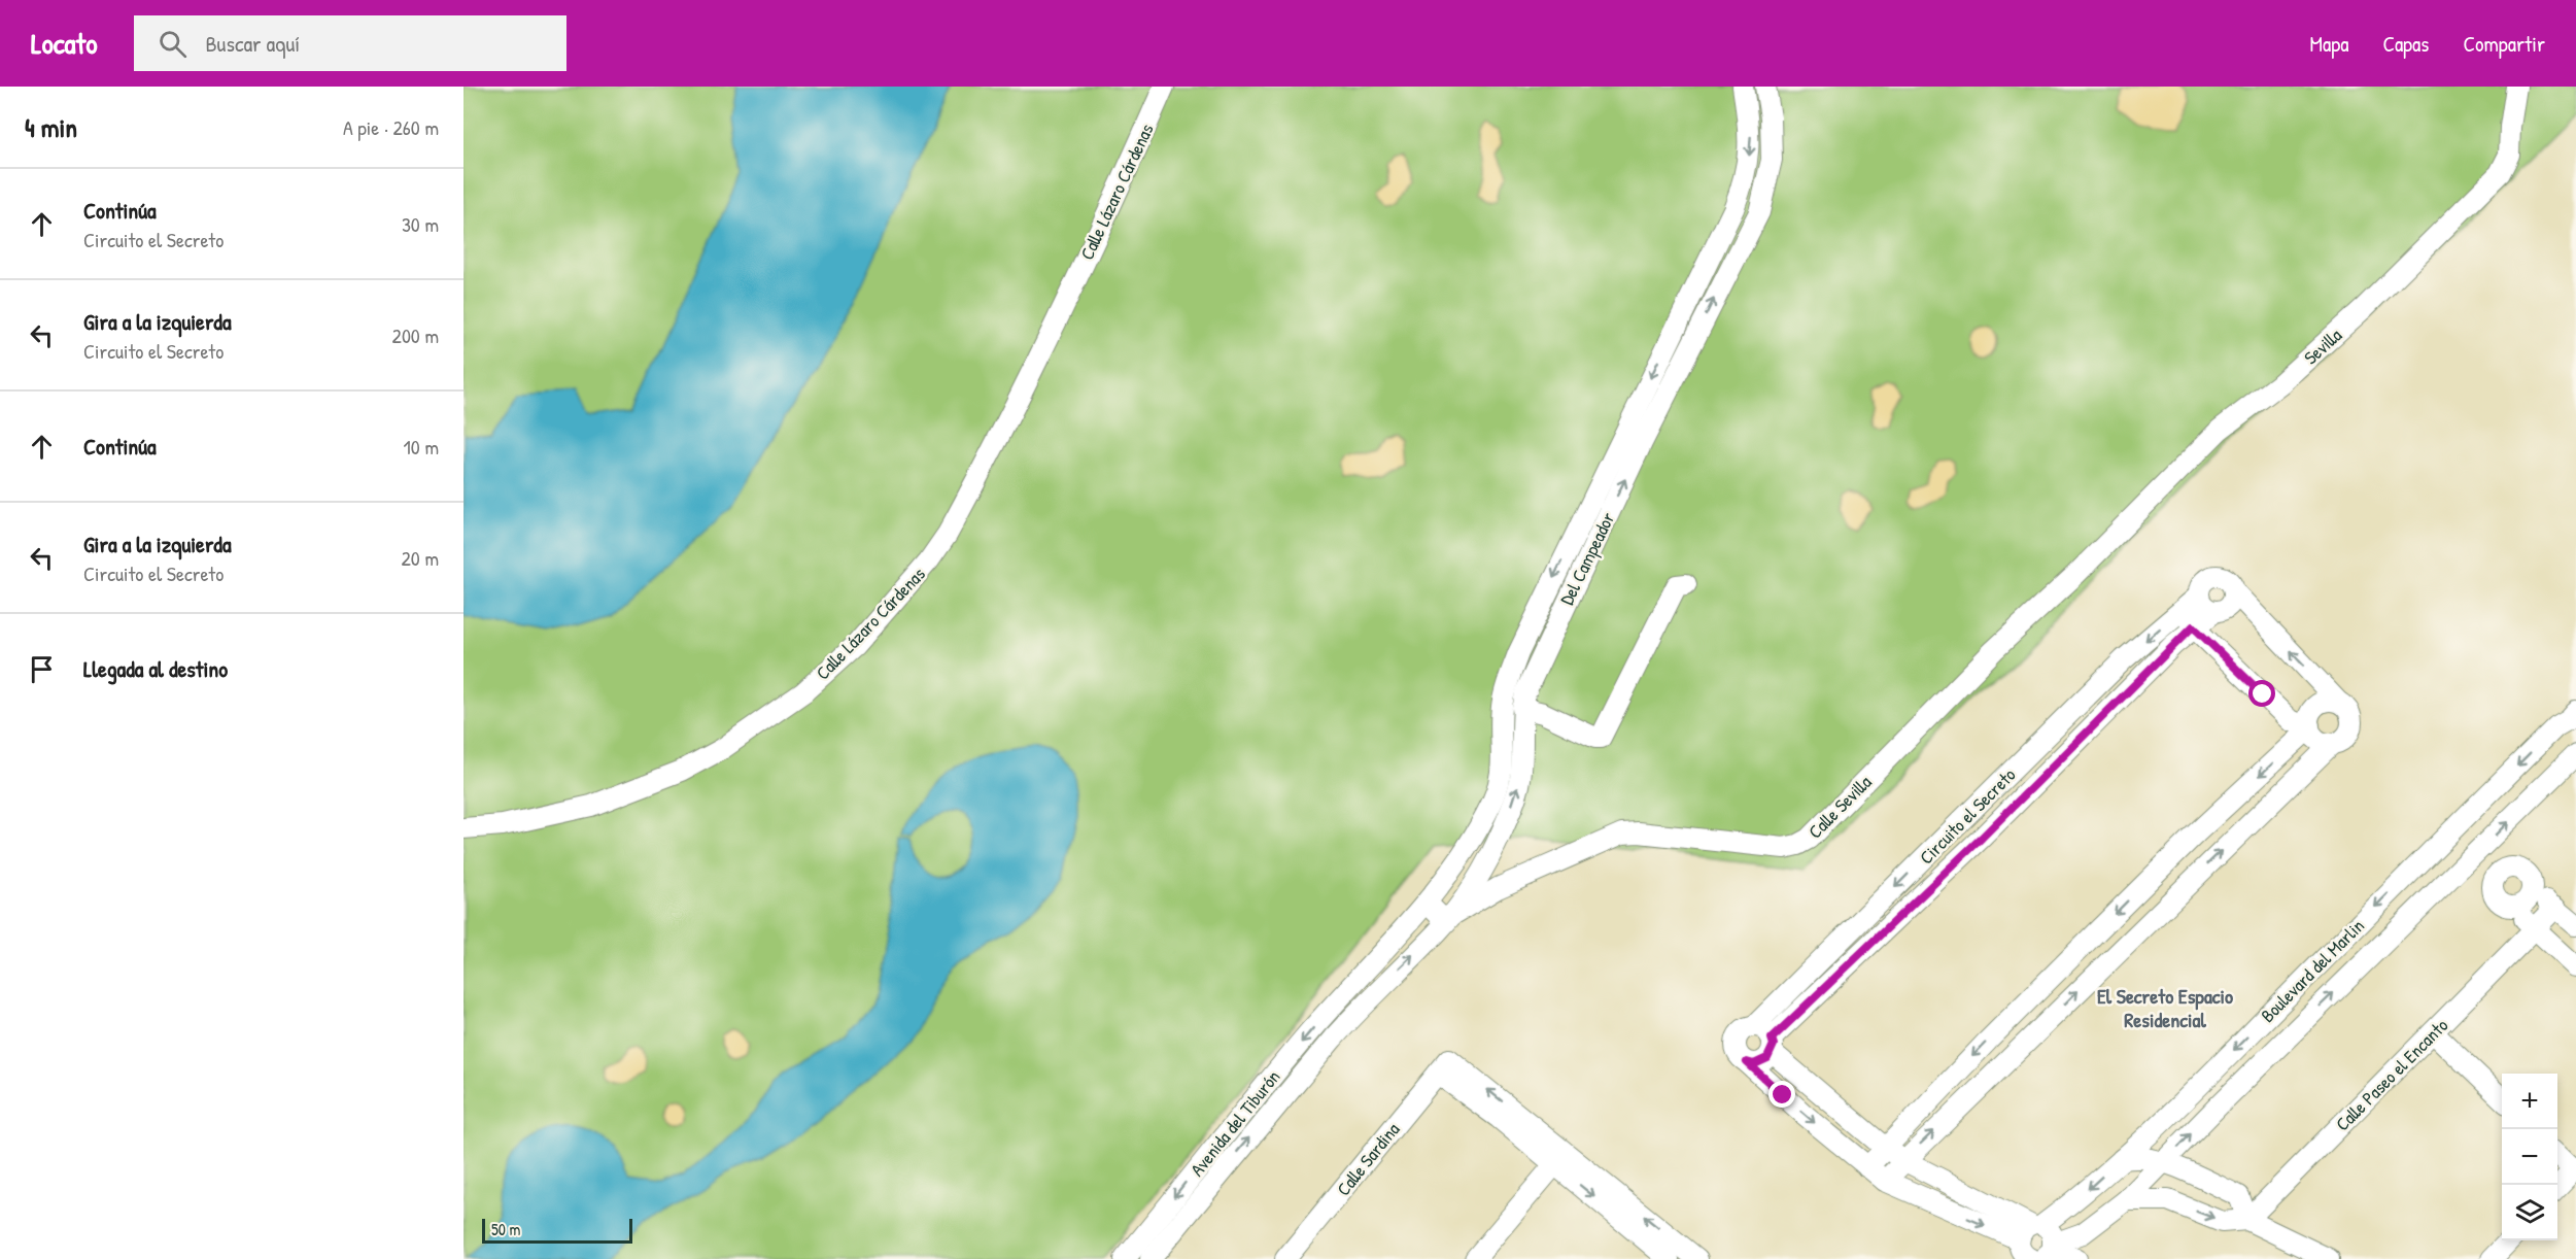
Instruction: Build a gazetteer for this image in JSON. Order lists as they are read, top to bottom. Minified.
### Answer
{"streets":{"street":["Calle Lázaro Cárdenas","Sevilla","Del Campeador","Calle Sevilla","Circuito el Secreto","Boulevard del Marlin","Calle Paseo el Encanto","Avenida del Tiburón","Calle Sardina"]},"crossings":[["Sevilla","Calle Sevilla"],["Del Campeador","Calle Sevilla"],["Del Campeador","Avenida del Tiburón"]],"districts":["El Secreto Espacio Residencial"],"scale_bar":"50 m","page":{"header":"Locato","search":"Buscar aquí","nav":["Mapa","Capas","Compartir"],"heading":["4 min","A pie · 260 m"],"list":[["Continúa","Circuito el Secreto","30 m"],["Gira a la izquierda","Circuito el Secreto","200 m"],["Continúa","10 m"],["Gira a la izquierda","Circuito el Secreto","20 m"],"Llegada al destino"],"map_buttons":["+","−"],"scale":"50 m"}}
